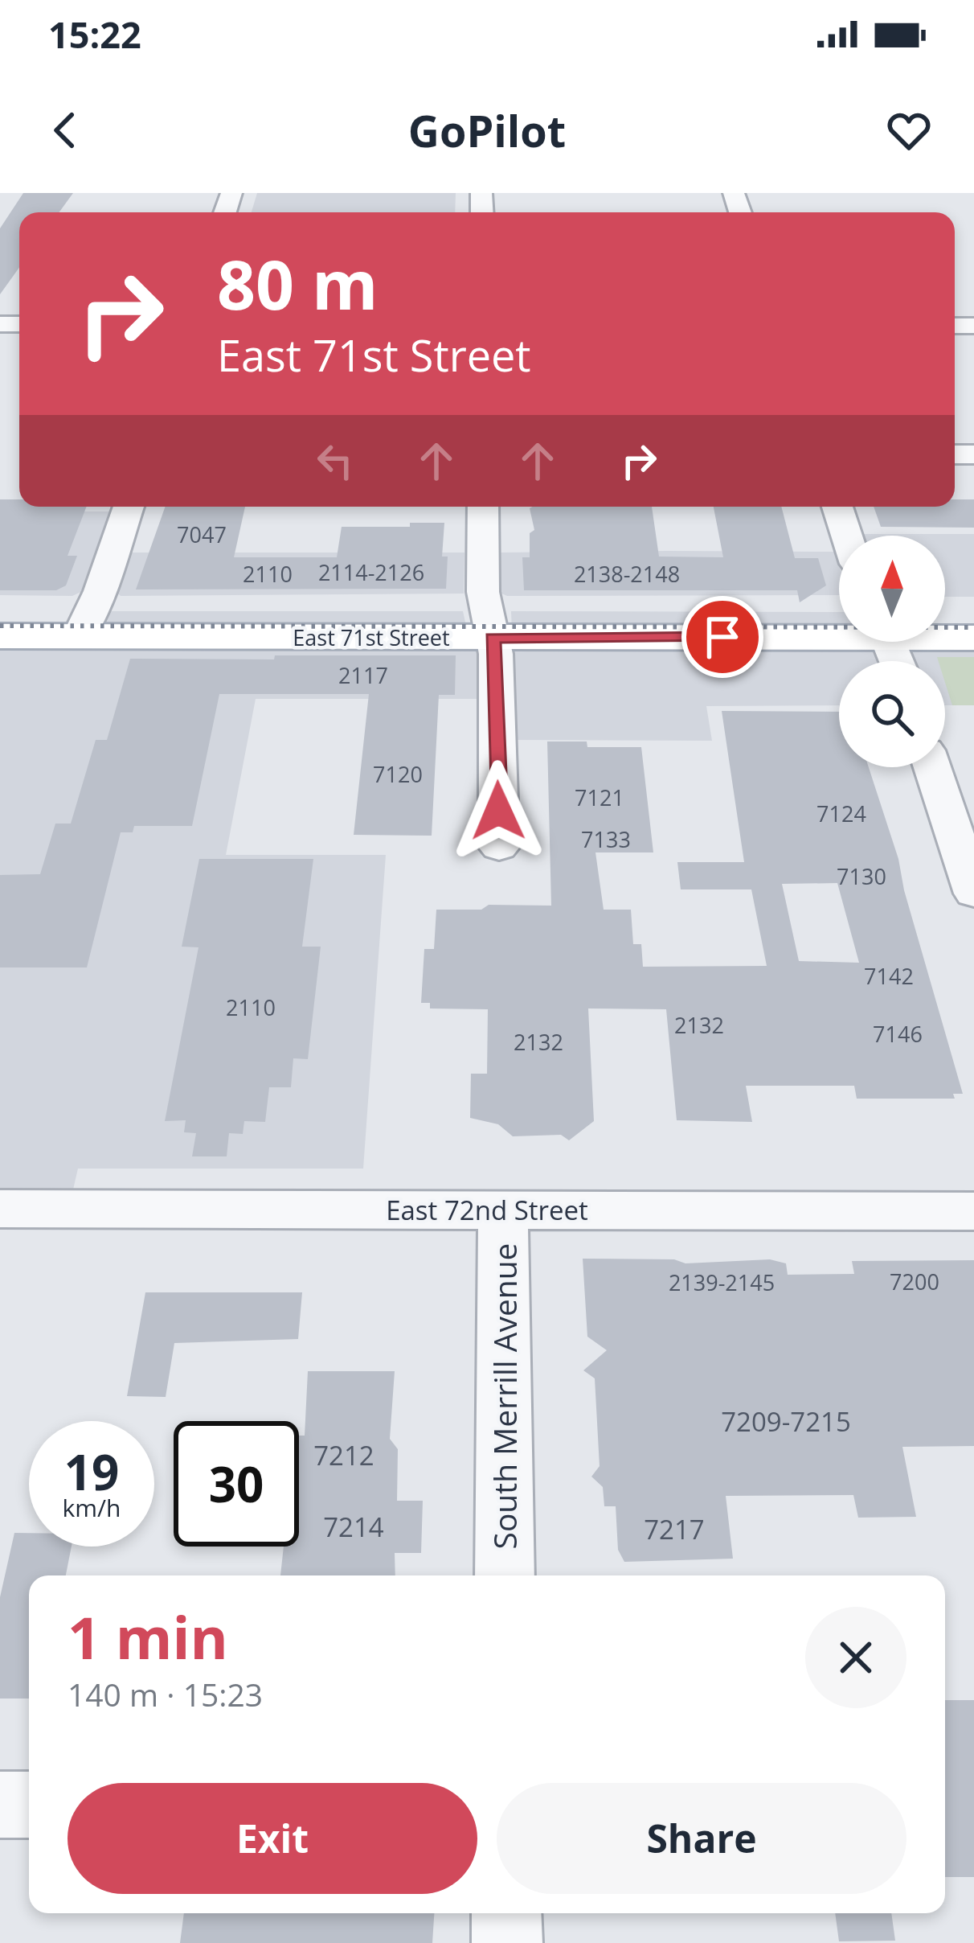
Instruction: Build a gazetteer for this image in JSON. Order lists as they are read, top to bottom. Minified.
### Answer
{"streets":{"main road":["East 71st Street"],"street":["East 72nd Street","South Merrill Avenue"]},"crossings":[["East 72nd Street","South Merrill Avenue"]],"house_numbers":["7047","2114-2126","2110","2138-2148","2117","7120","7121","7124","7133","7130","7142","2110","2132","7146","2132","7200","2139-2145","7209-7215","7212","7214","7217"],"north":"top","page":{"status":"15:22","header":"GoPilot","turn":["80 m","East 71st Street"],"speed":"19 km/h","limit":"30","heading":["1 min","140 m · 15:23"],"buttons":["Exit","Share"]}}
